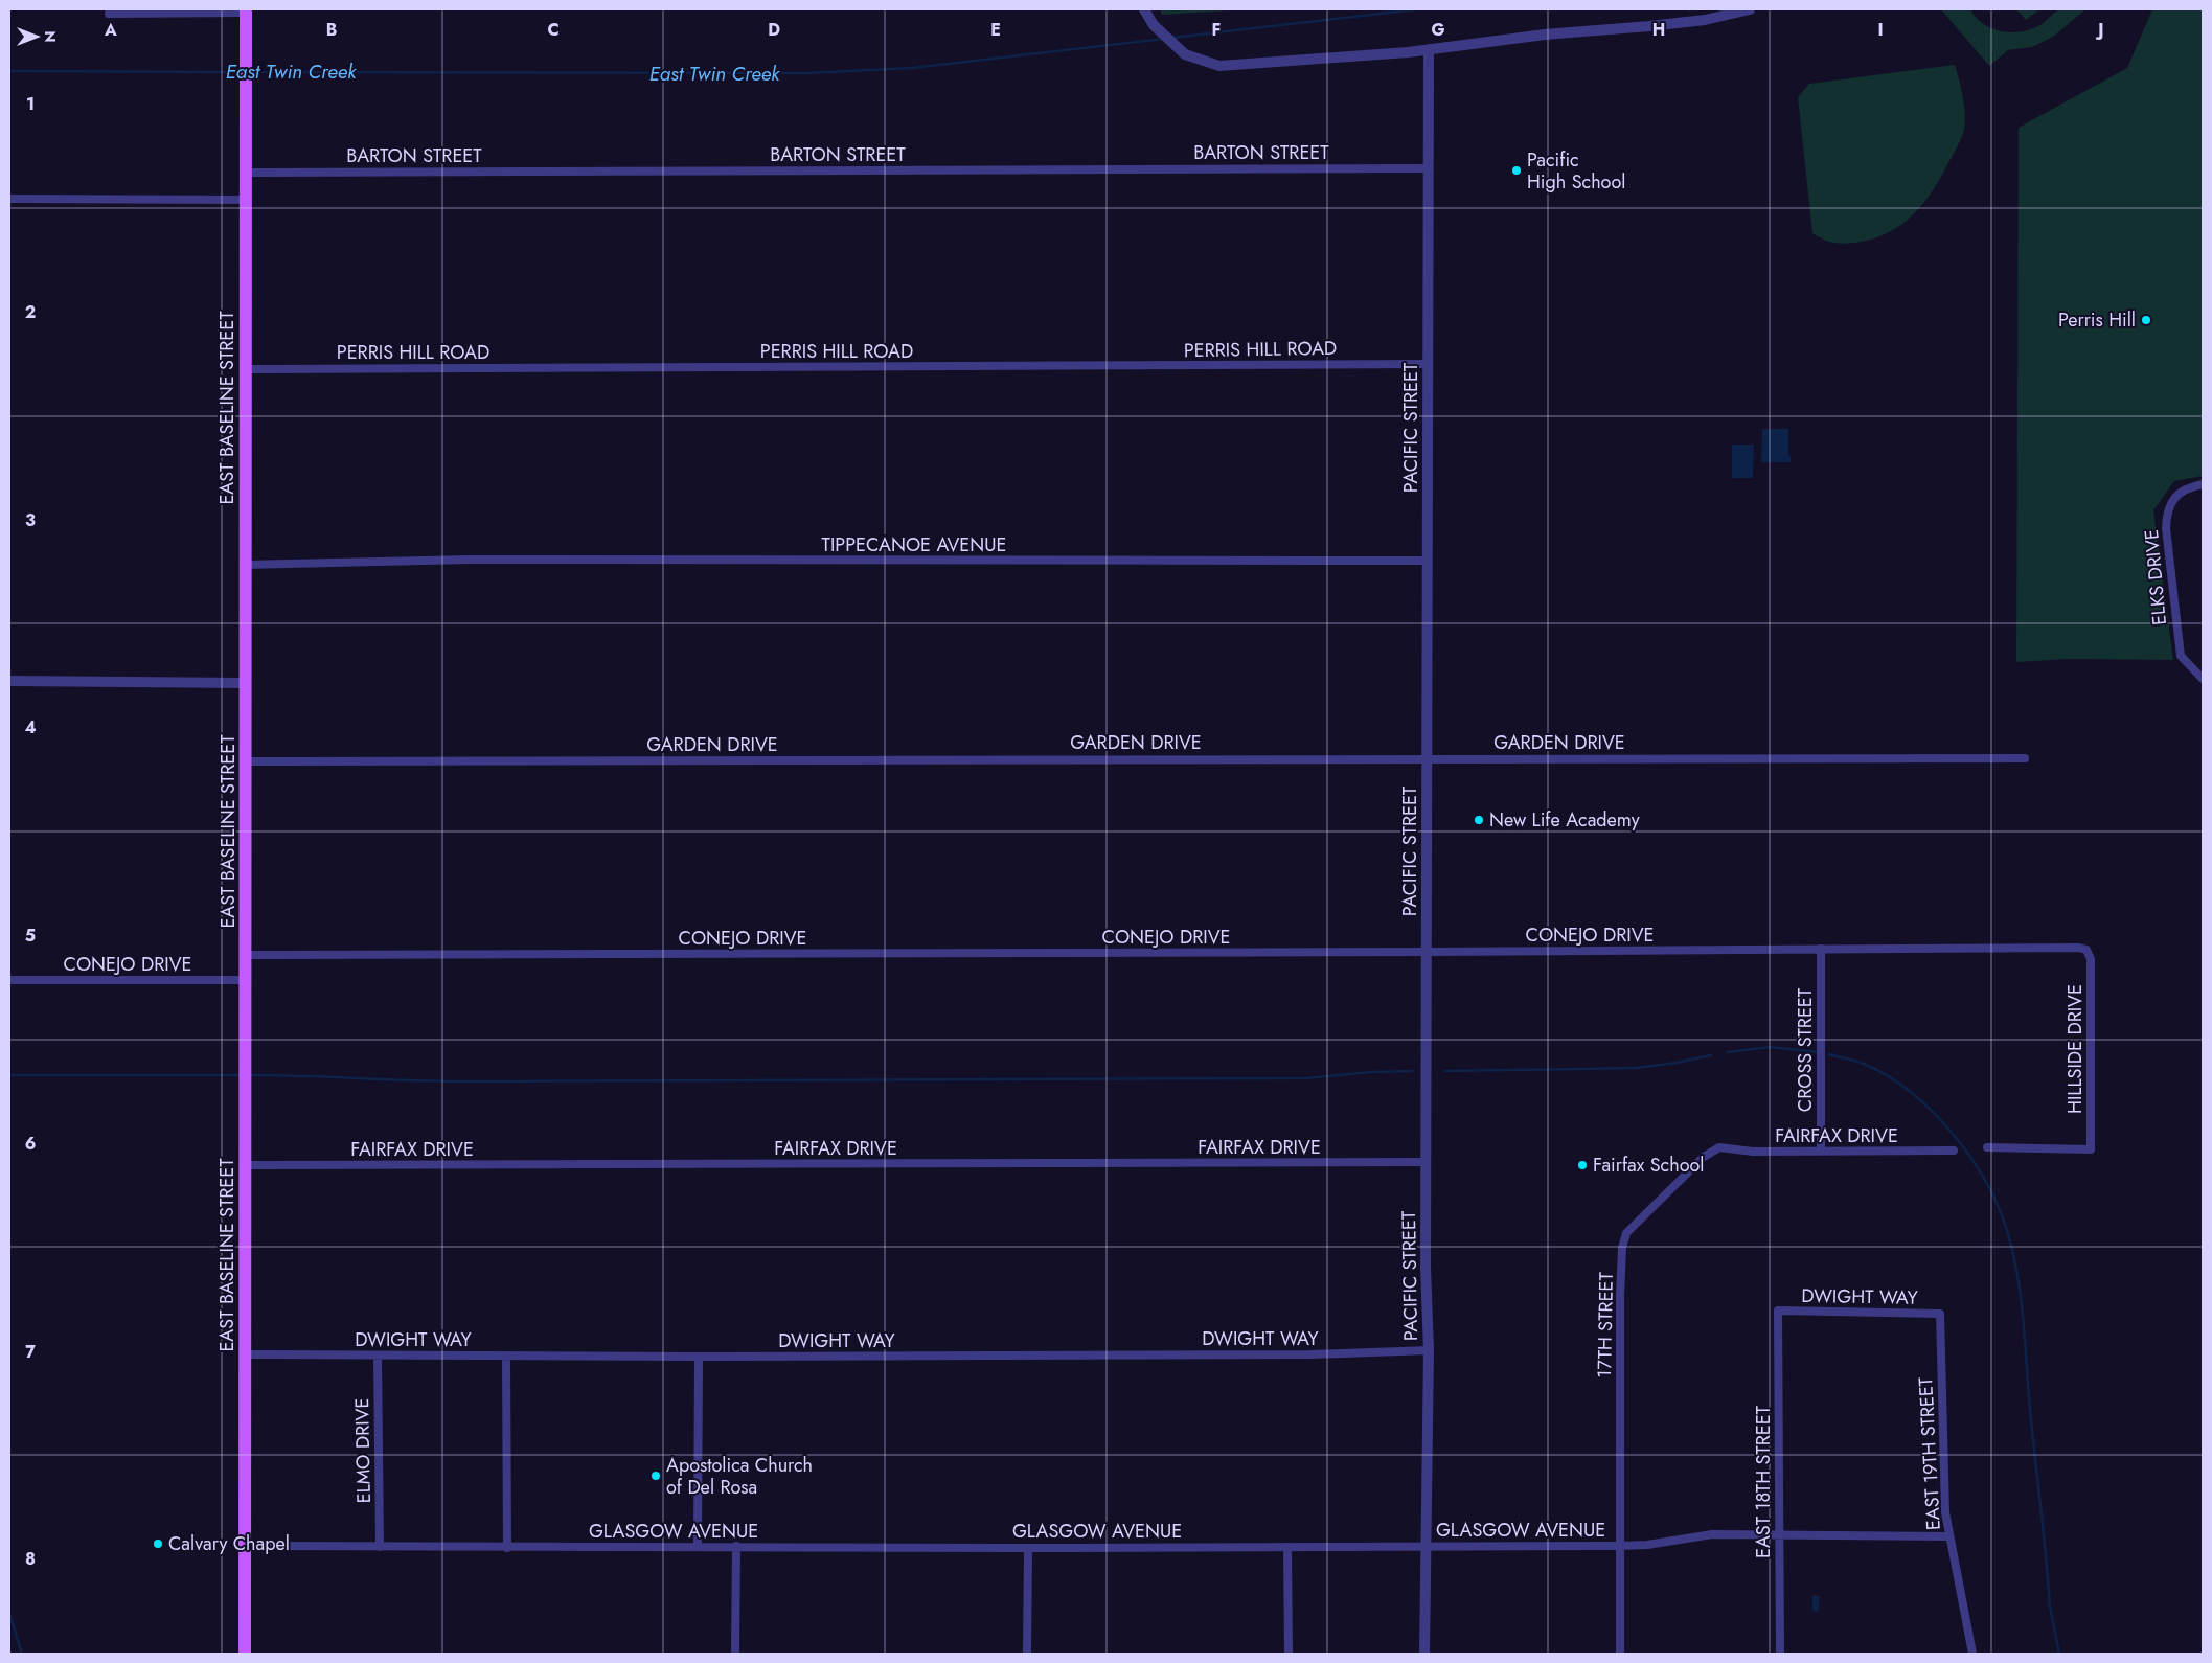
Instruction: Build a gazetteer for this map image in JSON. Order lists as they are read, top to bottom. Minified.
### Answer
{"streets":{"main road":["EAST BASELINE STREET"],"street":["BARTON STREET","PERRIS HILL ROAD","PACIFIC STREET","TIPPECANOE AVENUE","ELKS DRIVE","GARDEN DRIVE","CONEJO DRIVE","HILLSIDE DRIVE","CROSS STREET","FAIRFAX DRIVE","DWIGHT WAY","17TH STREET","ELMO DRIVE","EAST 19TH STREET","EAST 18TH STREET","GLASGOW AVENUE"]},"crossings":[["BARTON STREET","EAST BASELINE STREET"],["BARTON STREET","PACIFIC STREET"],["PERRIS HILL ROAD","EAST BASELINE STREET"],["PERRIS HILL ROAD","PACIFIC STREET"],["EAST BASELINE STREET","TIPPECANOE AVENUE"],["EAST BASELINE STREET","GARDEN DRIVE"],["EAST BASELINE STREET","CONEJO DRIVE"],["EAST BASELINE STREET","FAIRFAX DRIVE"],["EAST BASELINE STREET","DWIGHT WAY"],["EAST BASELINE STREET","GLASGOW AVENUE"],["PACIFIC STREET","TIPPECANOE AVENUE"],["PACIFIC STREET","GARDEN DRIVE"],["PACIFIC STREET","CONEJO DRIVE"],["PACIFIC STREET","FAIRFAX DRIVE"],["PACIFIC STREET","DWIGHT WAY"],["PACIFIC STREET","GLASGOW AVENUE"],["CONEJO DRIVE","HILLSIDE DRIVE"],["CONEJO DRIVE","CROSS STREET"],["CROSS STREET","FAIRFAX DRIVE"],["FAIRFAX DRIVE","17TH STREET"],["DWIGHT WAY","ELMO DRIVE"],["DWIGHT WAY","EAST 19TH STREET"],["DWIGHT WAY","EAST 18TH STREET"],["17TH STREET","GLASGOW AVENUE"],["ELMO DRIVE","GLASGOW AVENUE"],["EAST 19TH STREET","GLASGOW AVENUE"],["EAST 18TH STREET","GLASGOW AVENUE"]],"water":["East Twin Creek"],"places":["Pacific High School","Perris Hill","New Life Academy","Fairfax School","Apostolica Church of Del Rosa","Calvary Chapel"],"north":"right","grid":{"columns":["A","B","C","D","E","F","G","H","I","J"],"rows":["1","2","3","4","5","6","7","8"]}}
